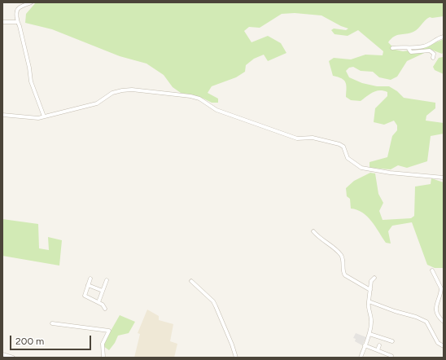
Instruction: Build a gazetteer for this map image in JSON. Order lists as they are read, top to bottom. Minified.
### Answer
{"scale_bar":"200 m"}
